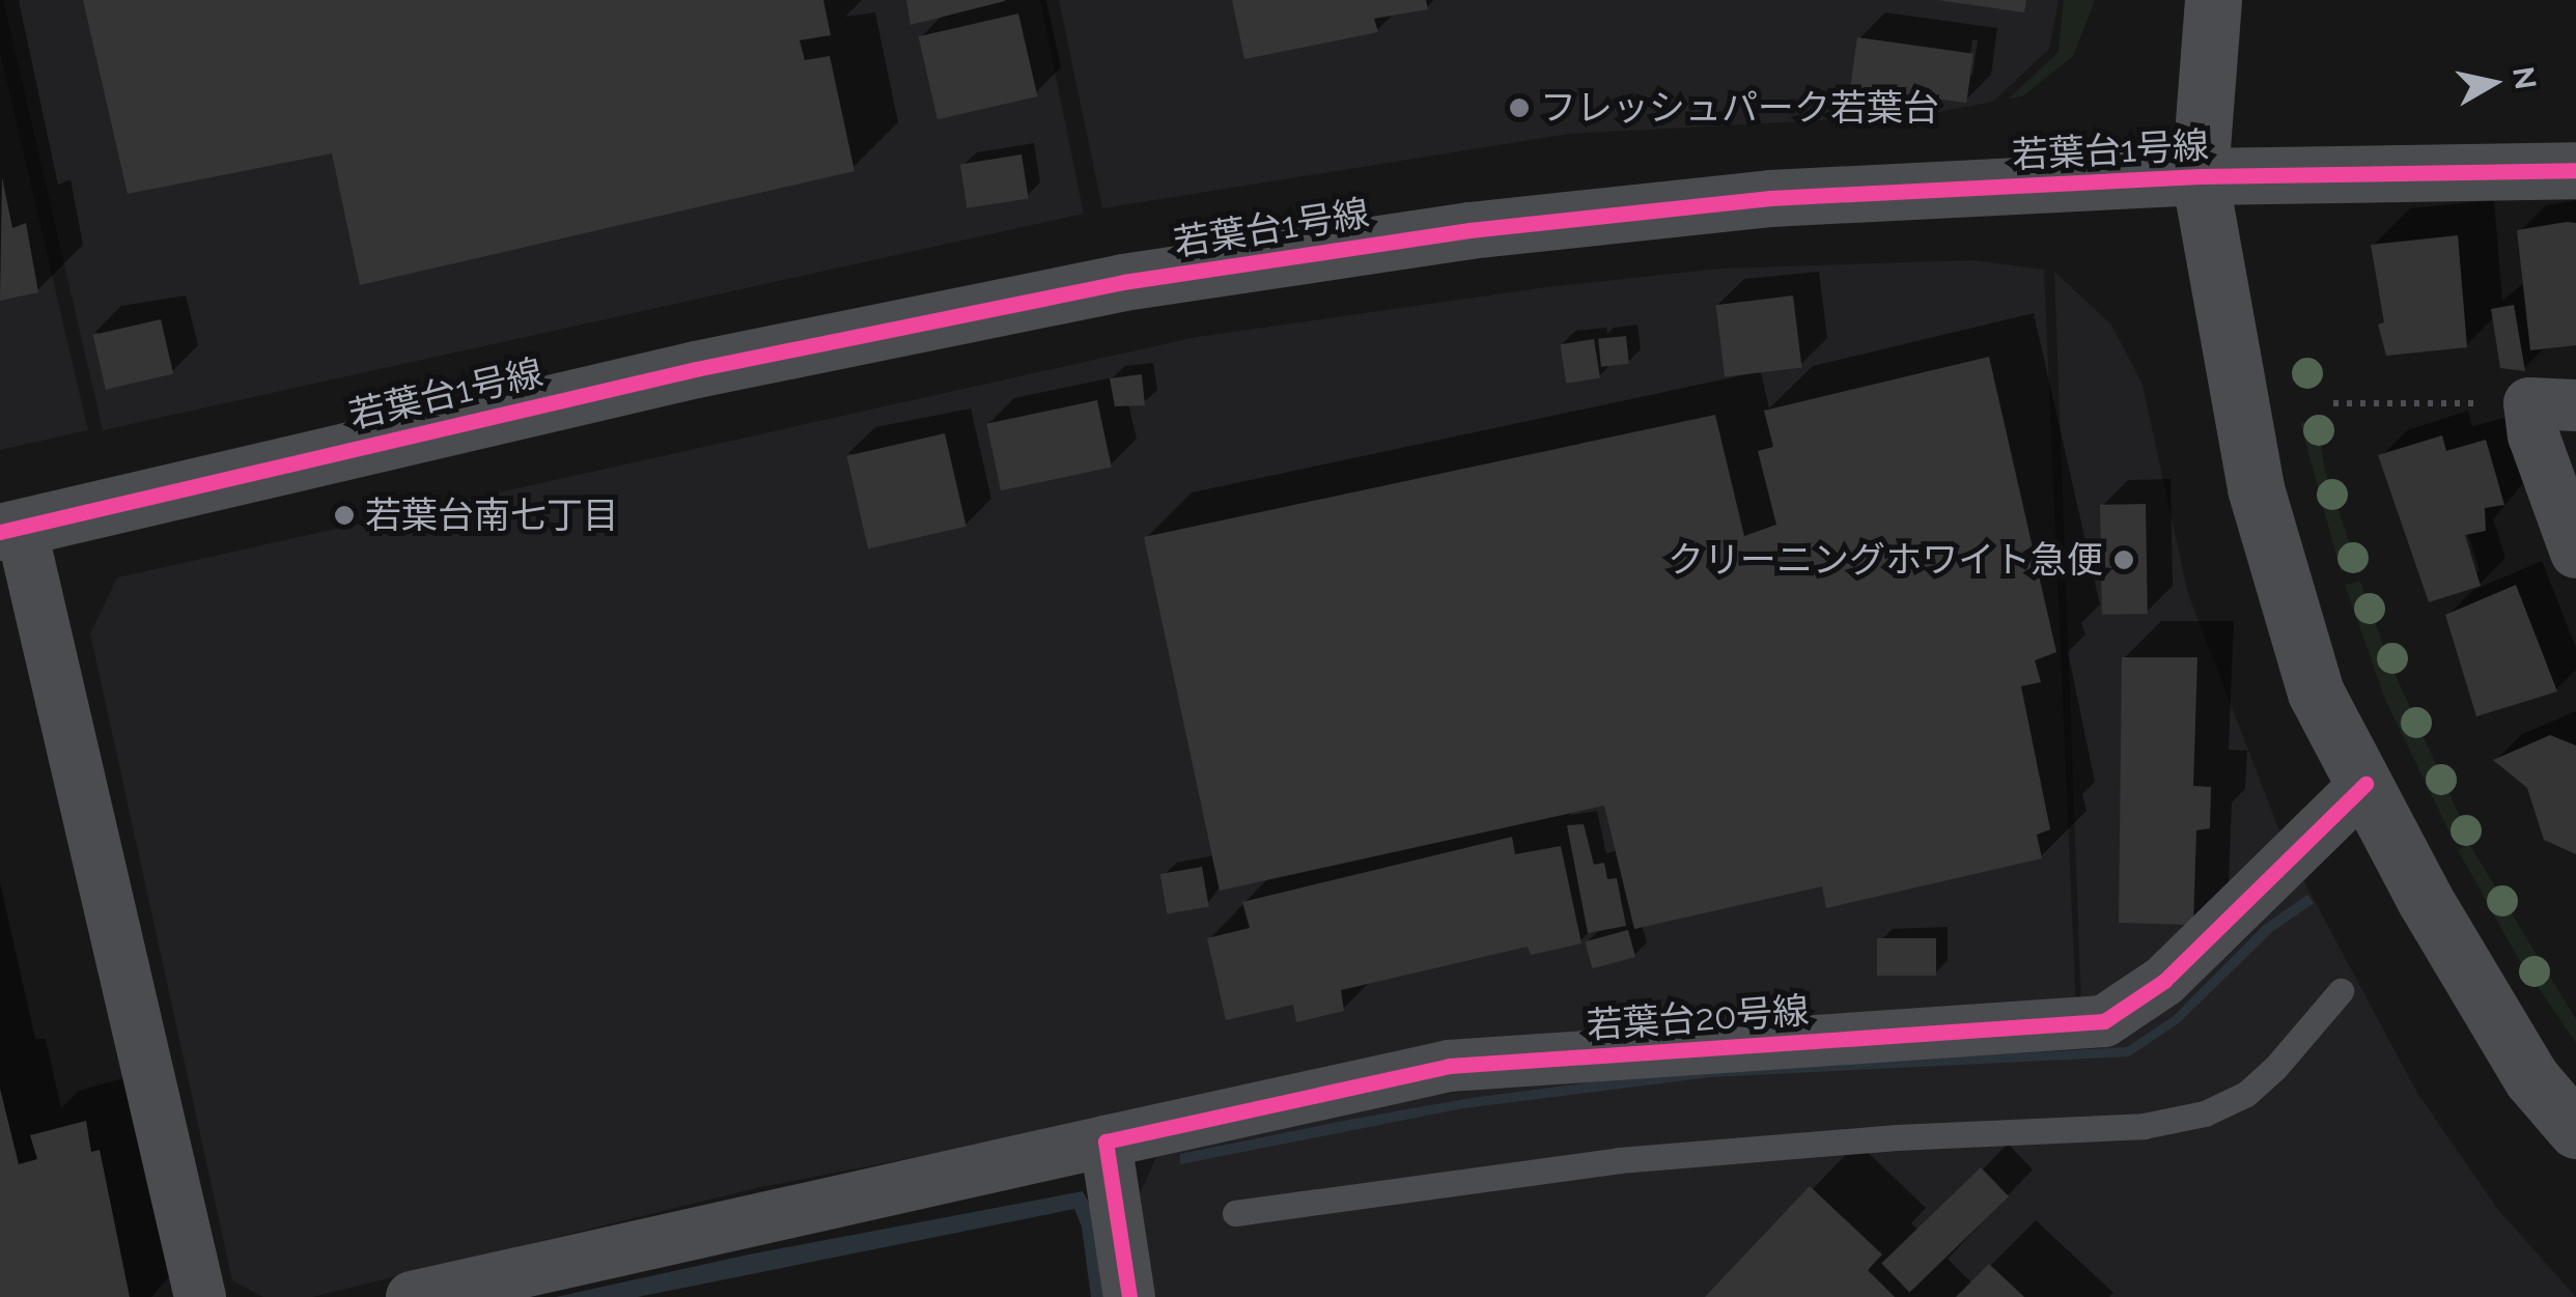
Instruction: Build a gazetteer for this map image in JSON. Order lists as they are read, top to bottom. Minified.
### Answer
{"streets":{"street":["若葉台1号線","若葉台20号線"]},"places":["フレッシュパーク若葉台","若葉台南七丁目","クリーニングホワイト急便"],"north":"right"}
